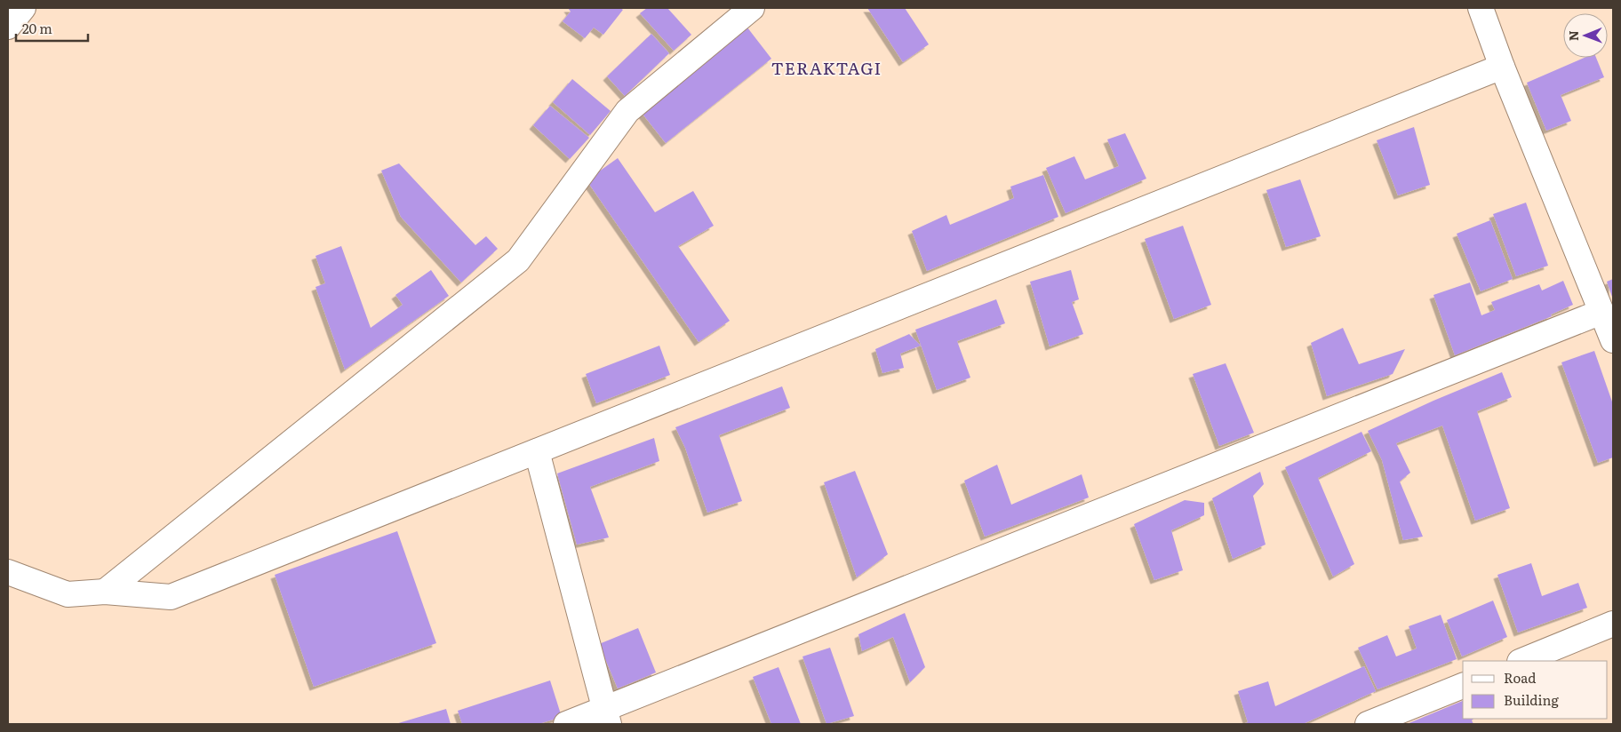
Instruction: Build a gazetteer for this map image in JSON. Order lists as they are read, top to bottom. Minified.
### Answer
{"districts":["TERAKTAGI"],"legend":["Road","Building"],"scale_bar":"20 m","north":"left"}
